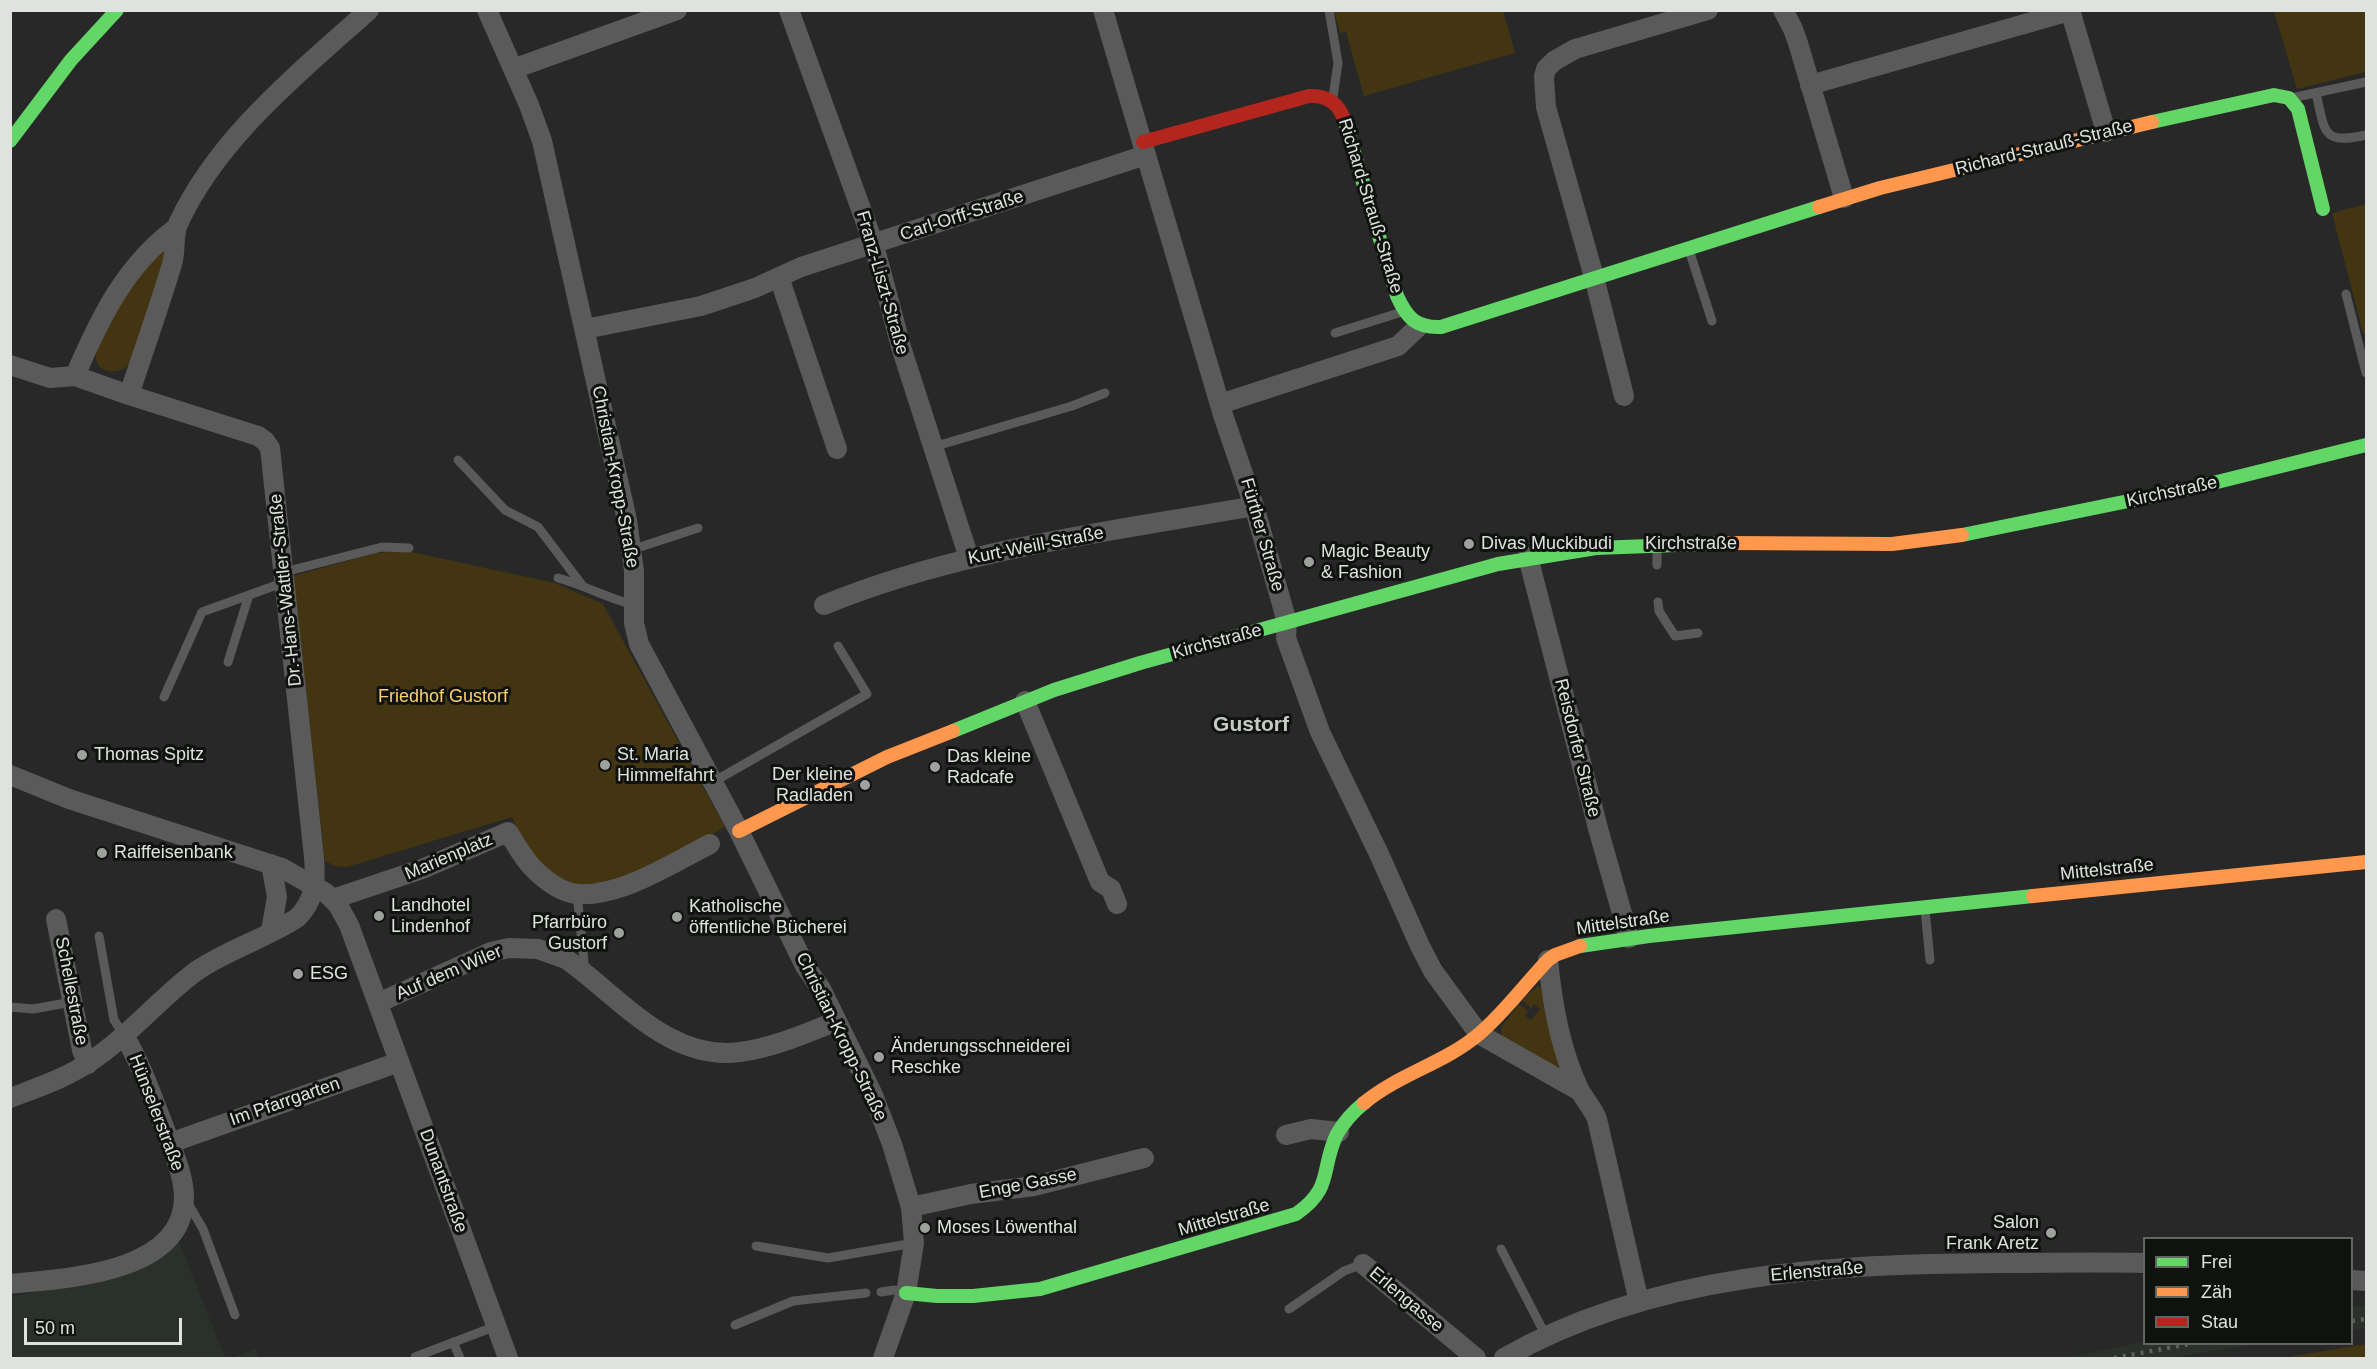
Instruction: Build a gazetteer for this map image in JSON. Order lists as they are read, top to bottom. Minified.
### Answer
{"streets":{"street":["Richard-Strauß-Straße","Carl-Orff-Straße","Franz-Liszt-Straße","Christian-Kropp-Straße","Kirchstraße","Fürther Straße","Kurt-Weill-Straße","Dr.-Hans-Wattler-Straße","Reisdorfer Straße","Marienplatz","Mittelstraße","Auf dem Wiler","Schellestraße","Im Pfarrgarten","Hünselerstraße","Dunantstraße","Enge Gasse","Erlenstraße","Erlengasse"]},"crossings":[["Richard-Strauß-Straße","Carl-Orff-Straße"],["Richard-Strauß-Straße","Fürther Straße"],["Carl-Orff-Straße","Franz-Liszt-Straße"],["Carl-Orff-Straße","Christian-Kropp-Straße"],["Carl-Orff-Straße","Fürther Straße"],["Franz-Liszt-Straße","Kurt-Weill-Straße"],["Christian-Kropp-Straße","Kirchstraße"],["Christian-Kropp-Straße","Mittelstraße"],["Christian-Kropp-Straße","Auf dem Wiler"],["Christian-Kropp-Straße","Enge Gasse"],["Kirchstraße","Fürther Straße"],["Kirchstraße","Reisdorfer Straße"],["Fürther Straße","Kurt-Weill-Straße"],["Fürther Straße","Mittelstraße"],["Dr.-Hans-Wattler-Straße","Auf dem Wiler"],["Dr.-Hans-Wattler-Straße","Schellestraße"],["Reisdorfer Straße","Mittelstraße"],["Marienplatz","Auf dem Wiler"],["Auf dem Wiler","Schellestraße"],["Auf dem Wiler","Dunantstraße"],["Schellestraße","Hünselerstraße"],["Im Pfarrgarten","Hünselerstraße"],["Im Pfarrgarten","Dunantstraße"]],"districts":["Gustorf"],"parks":["Friedhof Gustorf"],"places":["Divas Muckibudi","Magic Beauty & Fashion","Thomas Spitz","St. Maria Himmelfahrt","Das kleine Radcafe","Der kleine Radladen","Raiffeisenbank","Landhotel Lindenhof","Katholische öffentliche Bücherei","Pfarrbüro Gustorf","ESG","Änderungsschneiderei Reschke","Moses Löwenthal","Salon Frank Aretz"],"legend":["Frei","Zäh","Stau"],"scale_bar":"50 m"}
